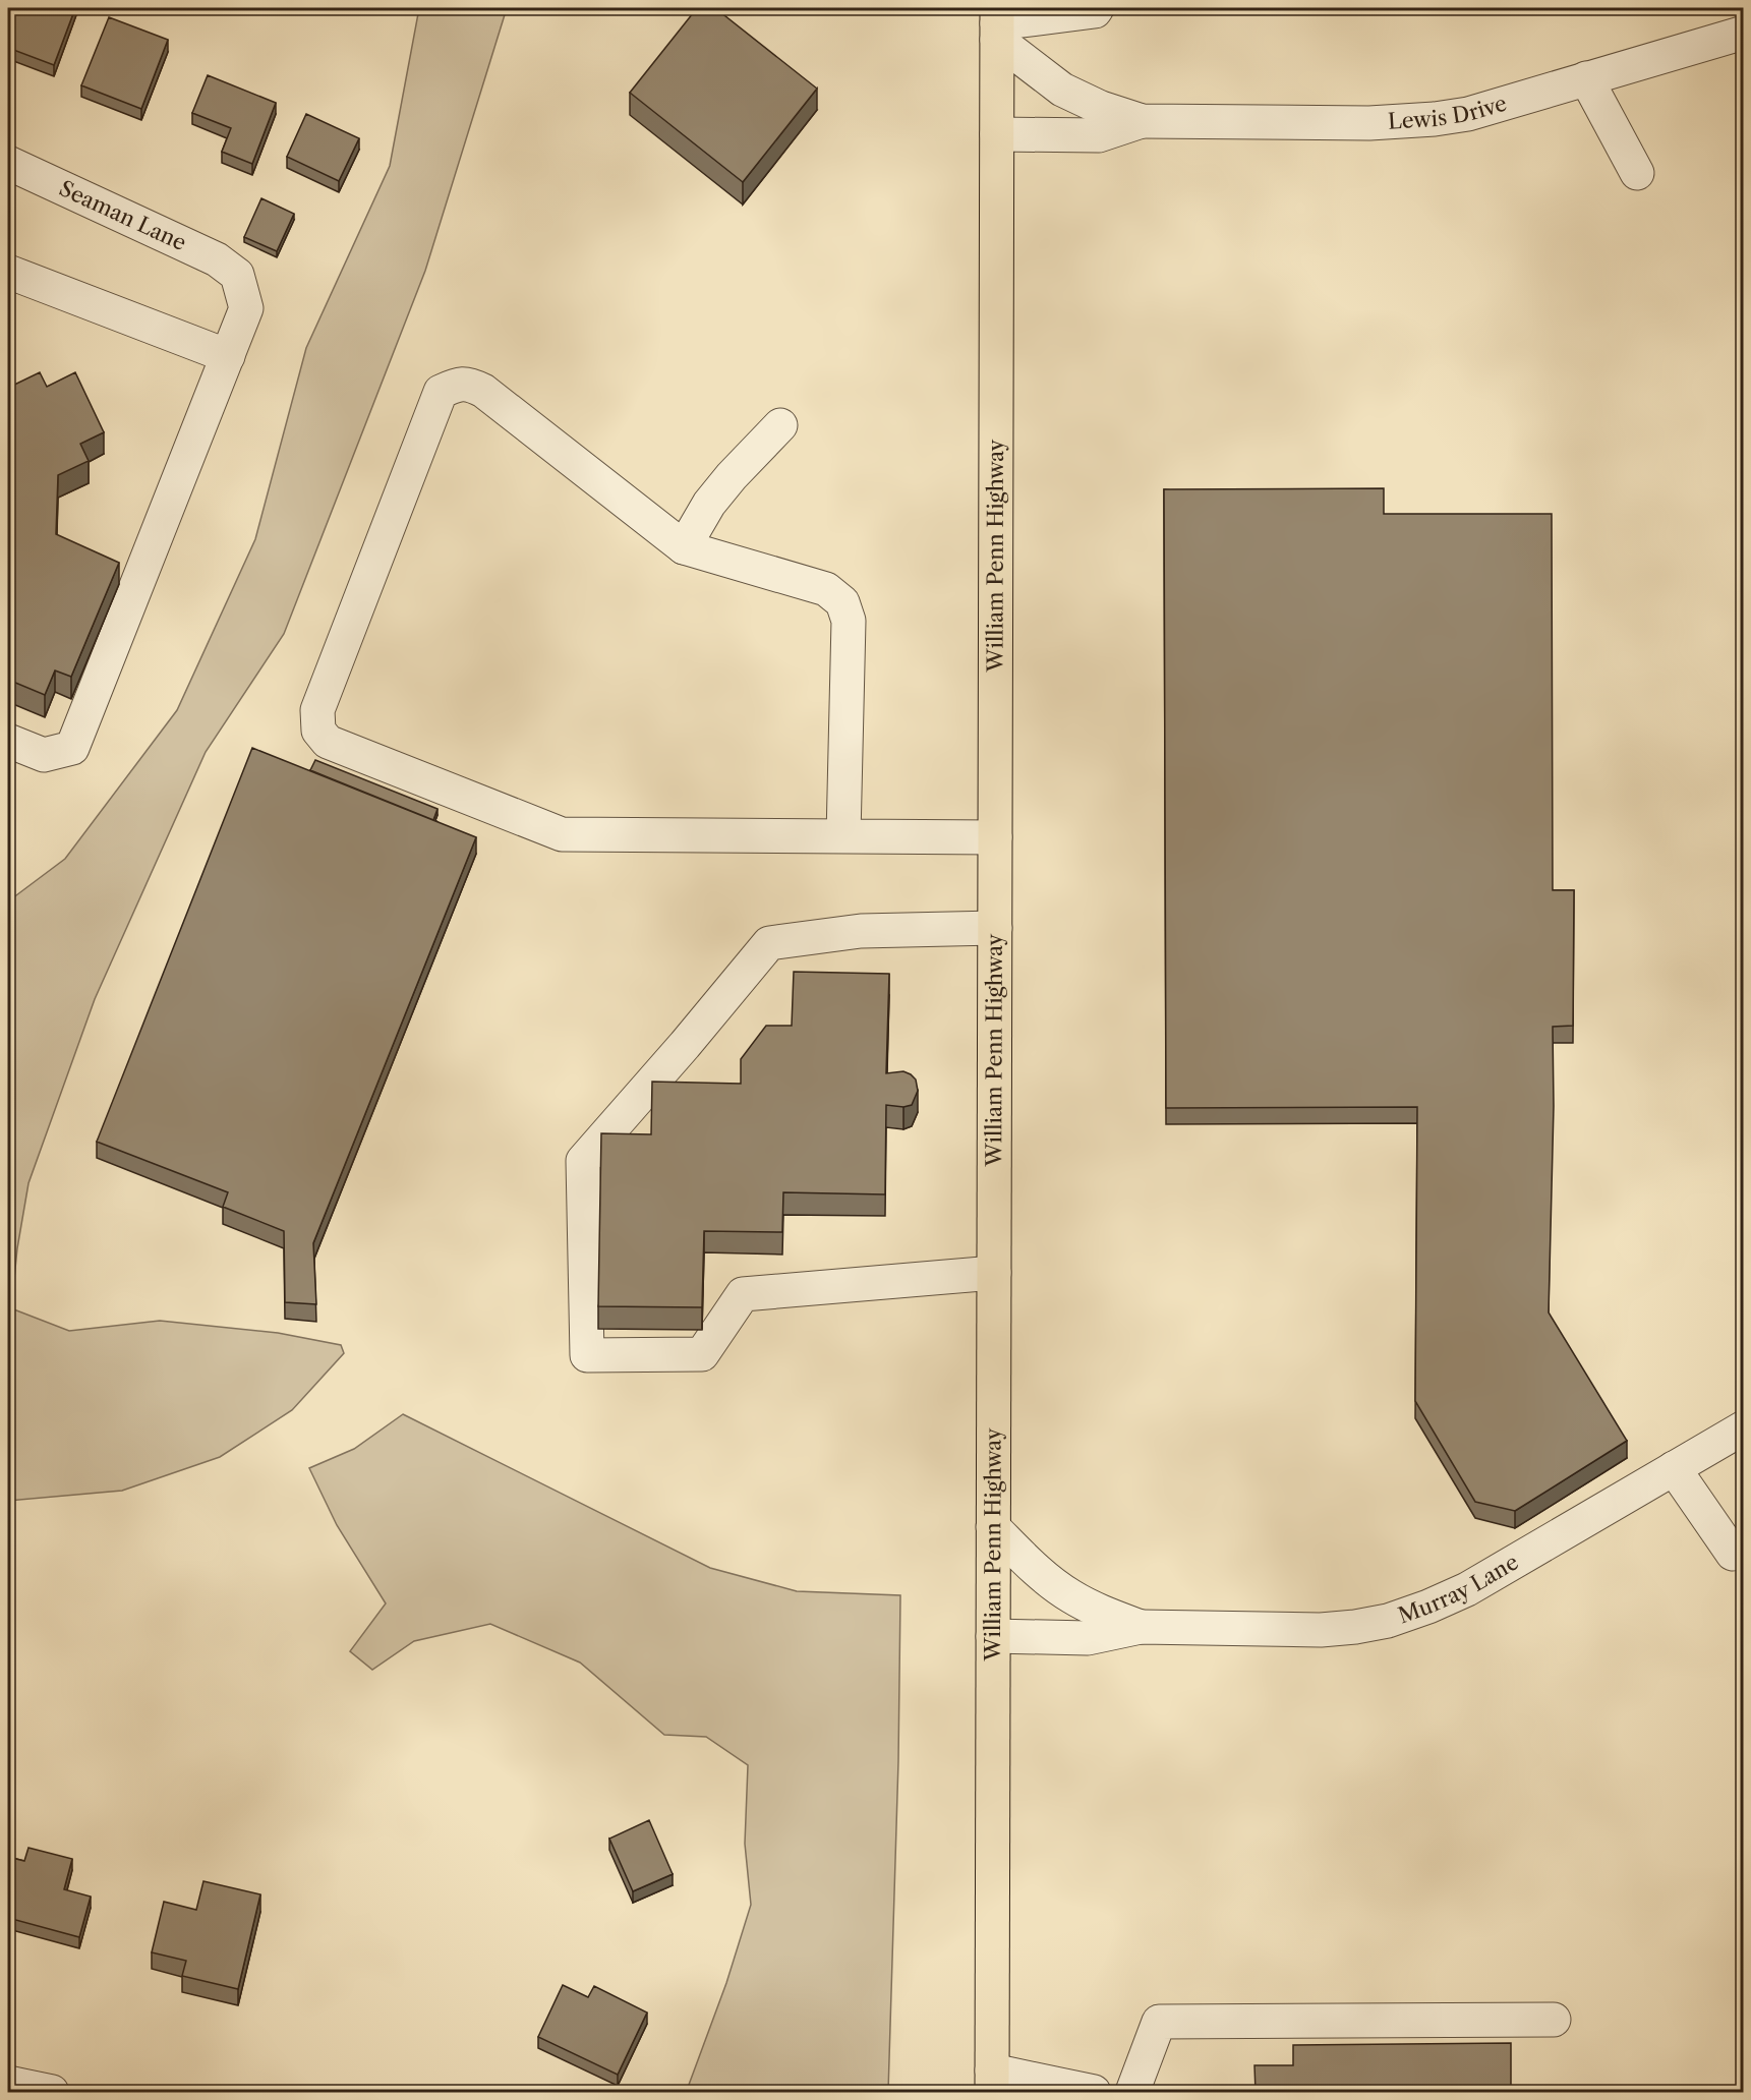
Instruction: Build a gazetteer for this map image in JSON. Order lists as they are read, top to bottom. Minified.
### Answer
{"streets":{"highway":["William Penn Highway"],"street":["Lewis Drive","Seaman Lane","Murray Lane"]},"crossings":[["Lewis Drive","William Penn Highway"],["William Penn Highway","Murray Lane"]]}
